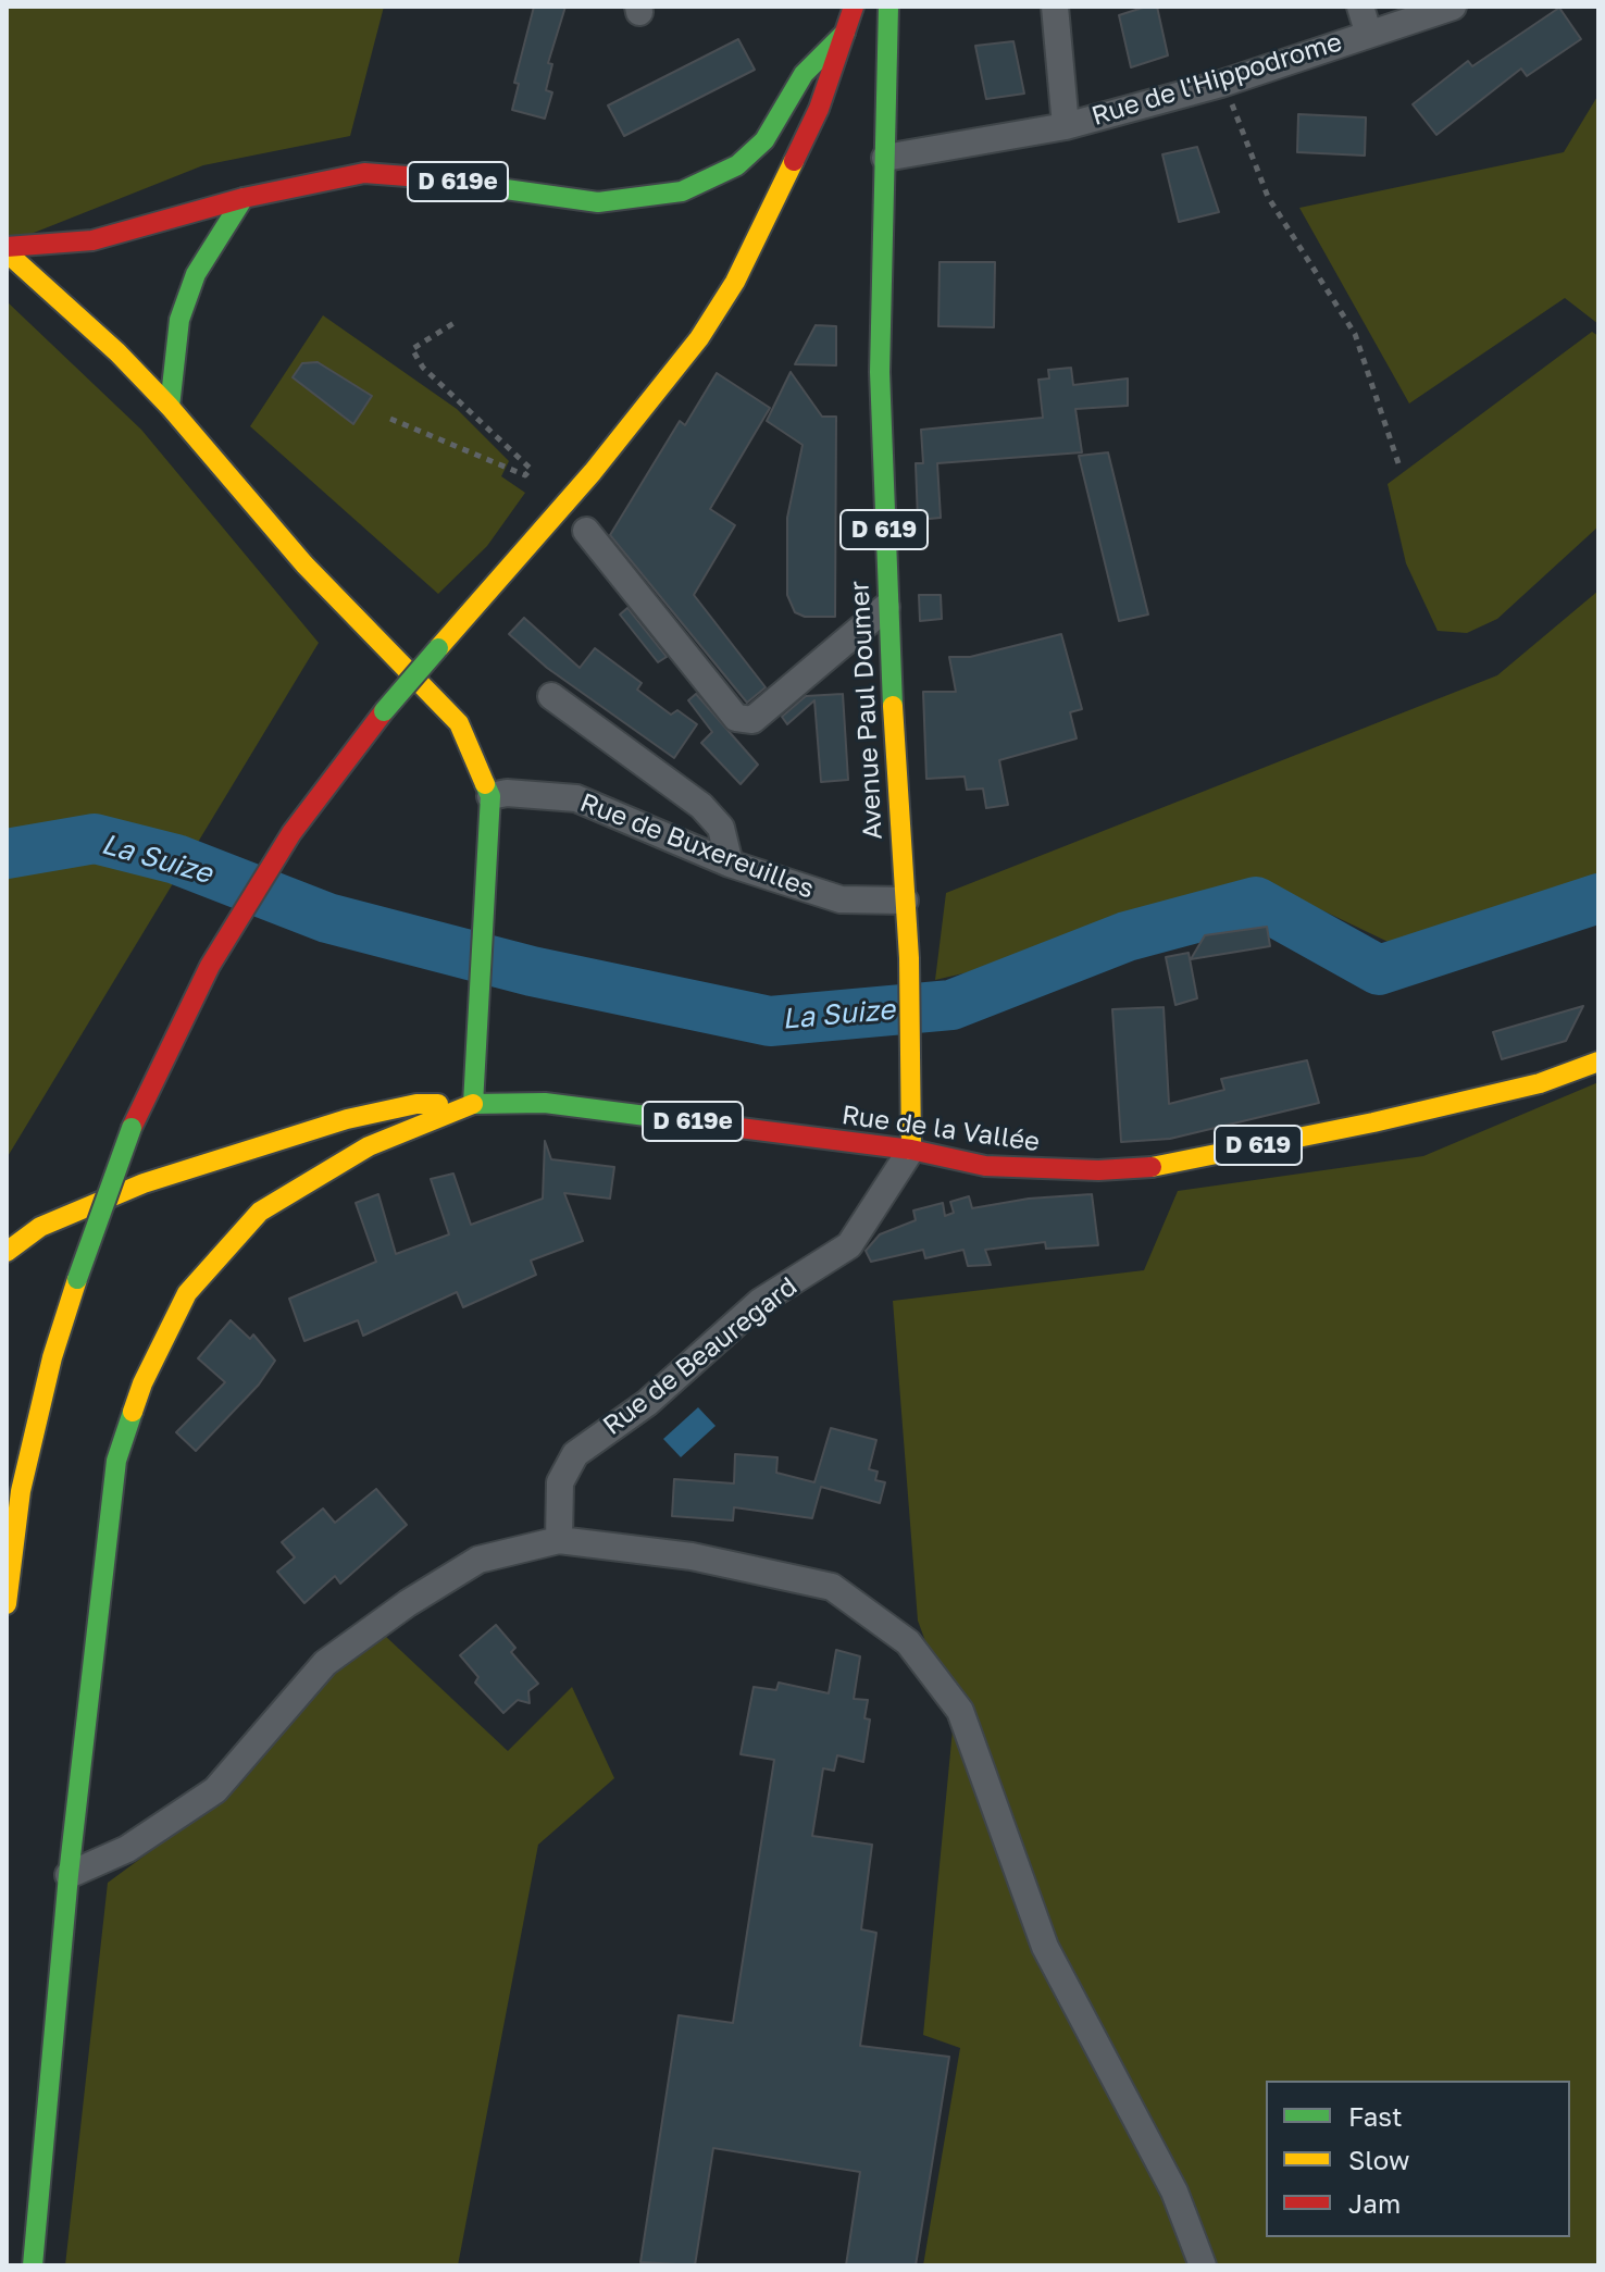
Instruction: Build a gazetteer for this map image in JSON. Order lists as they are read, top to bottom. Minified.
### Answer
{"streets":{"main road":["D 619e","D 619","Avenue Paul Doumer","Rue de la Vallée"],"street":["Rue de l'Hippodrome","Rue de Buxereuilles","Rue de Beauregard"]},"crossings":[["Rue de l'Hippodrome","Avenue Paul Doumer"],["D 619e","Rue de Buxereuilles"],["D 619e","Rue de la Vallée"],["Avenue Paul Doumer","Rue de Buxereuilles"],["Avenue Paul Doumer","Rue de la Vallée"],["Avenue Paul Doumer","Rue de Beauregard"],["Rue de la Vallée","Rue de Beauregard"]],"water":["La Suize"],"legend":["Fast","Slow","Jam"]}
